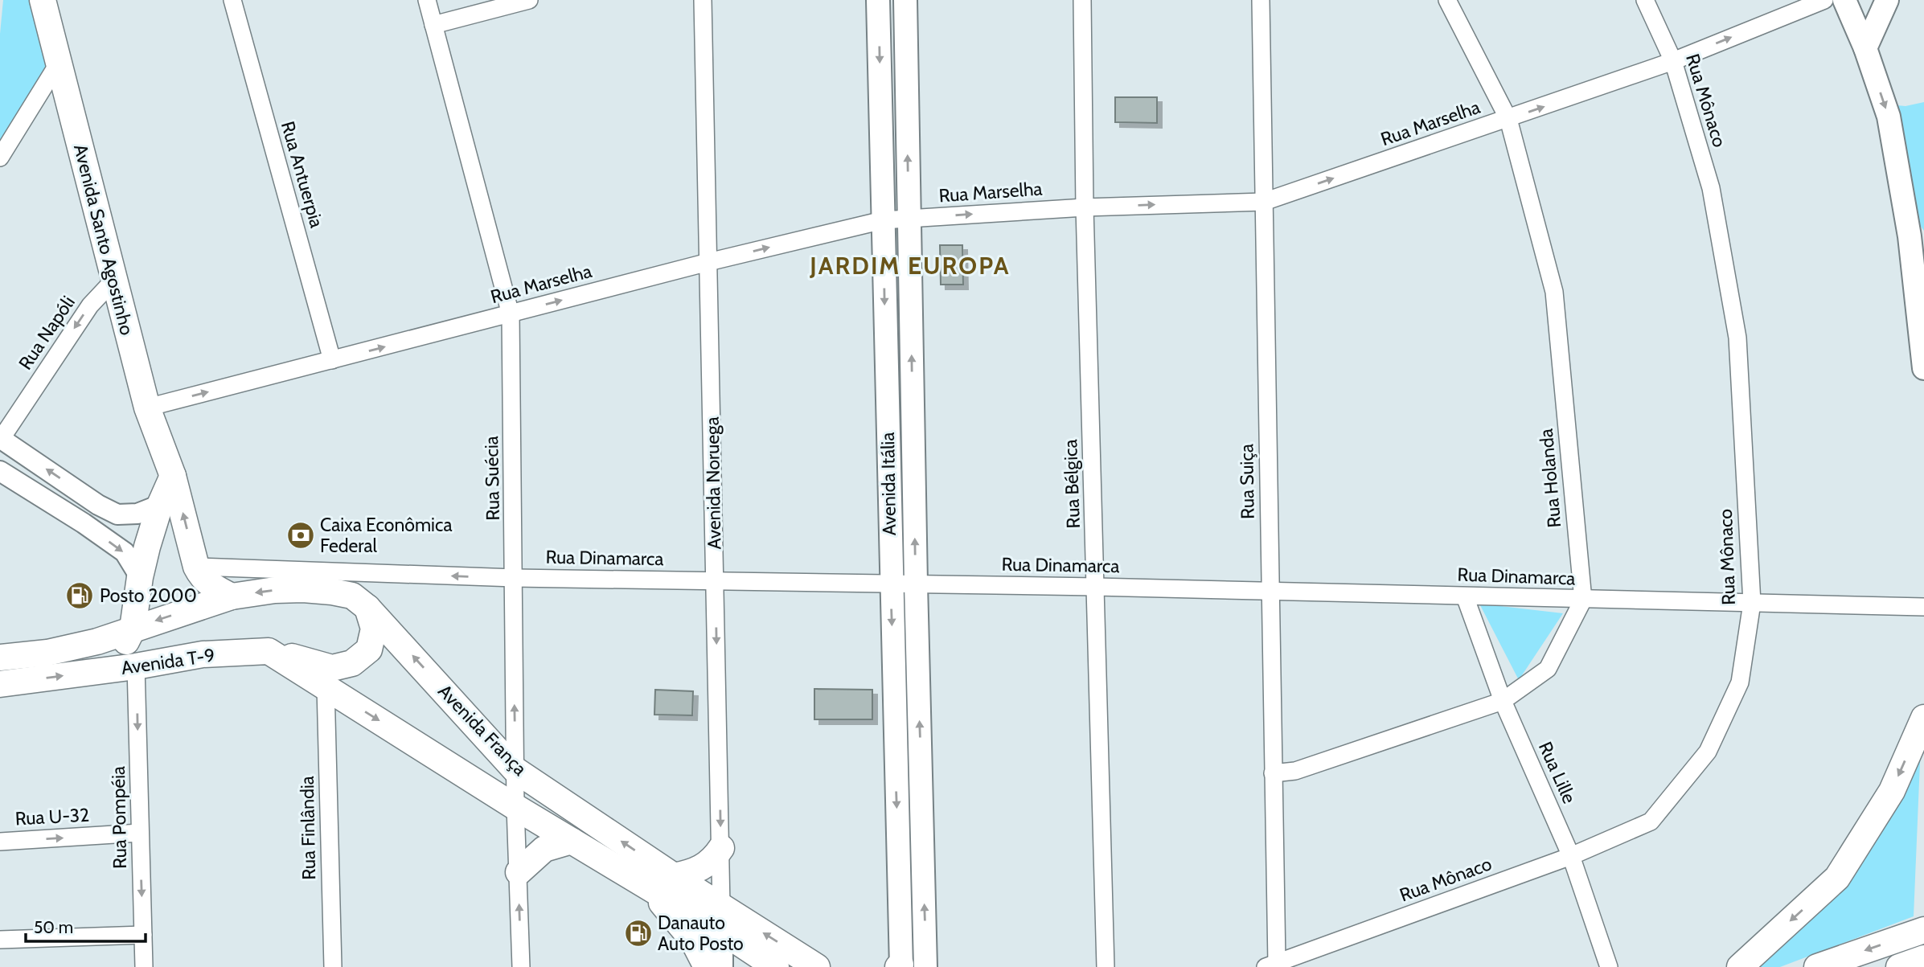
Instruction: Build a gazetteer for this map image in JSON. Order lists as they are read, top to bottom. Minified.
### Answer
{"streets":{"main road":["Avenida Santo Agostinho","Avenida Noruega","Avenida Itália","Avenida T-9","Avenida França"],"street":["Rua Mônaco","Rua Marselha","Rua Antuerpia","Rua Napóli","Rua Suécia","Rua Holanda","Rua Suiça","Rua Bélgica","Rua Dinamarca","Rua Lille","Rua U-32","Rua Pompéia","Rua Finlândia"]},"crossings":[["Rua Mônaco","Rua Marselha"],["Rua Mônaco","Rua Suiça"],["Rua Mônaco","Rua Dinamarca"],["Rua Mônaco","Rua Lille"],["Rua Marselha","Rua Antuerpia"],["Rua Marselha","Avenida Santo Agostinho"],["Rua Marselha","Rua Suécia"],["Rua Marselha","Rua Holanda"],["Rua Marselha","Rua Suiça"],["Rua Marselha","Avenida Noruega"],["Rua Marselha","Avenida Itália"],["Rua Marselha","Rua Bélgica"],["Avenida Santo Agostinho","Rua Napóli"],["Avenida Santo Agostinho","Rua Dinamarca"],["Avenida Santo Agostinho","Avenida T-9"],["Avenida Santo Agostinho","Avenida França"],["Rua Suécia","Rua Dinamarca"],["Rua Suécia","Avenida França"],["Rua Holanda","Rua Dinamarca"],["Rua Suiça","Rua Dinamarca"],["Avenida Noruega","Rua Dinamarca"],["Avenida Noruega","Avenida França"],["Avenida Itália","Rua Dinamarca"],["Rua Bélgica","Rua Dinamarca"],["Rua Dinamarca","Rua Lille"],["Avenida T-9","Avenida França"],["Avenida T-9","Rua Pompéia"],["Avenida França","Rua Finlândia"],["Rua U-32","Rua Pompéia"]],"one_way":["Rua Marselha","Rua Napóli","Rua Pompéia"],"districts":["JARDIM EUROPA"],"places":{"bank":["Caixa Econômica Federal"],"fuel station":["Posto 2000","Danauto Auto Posto"]},"scale_bar":"50 m"}
